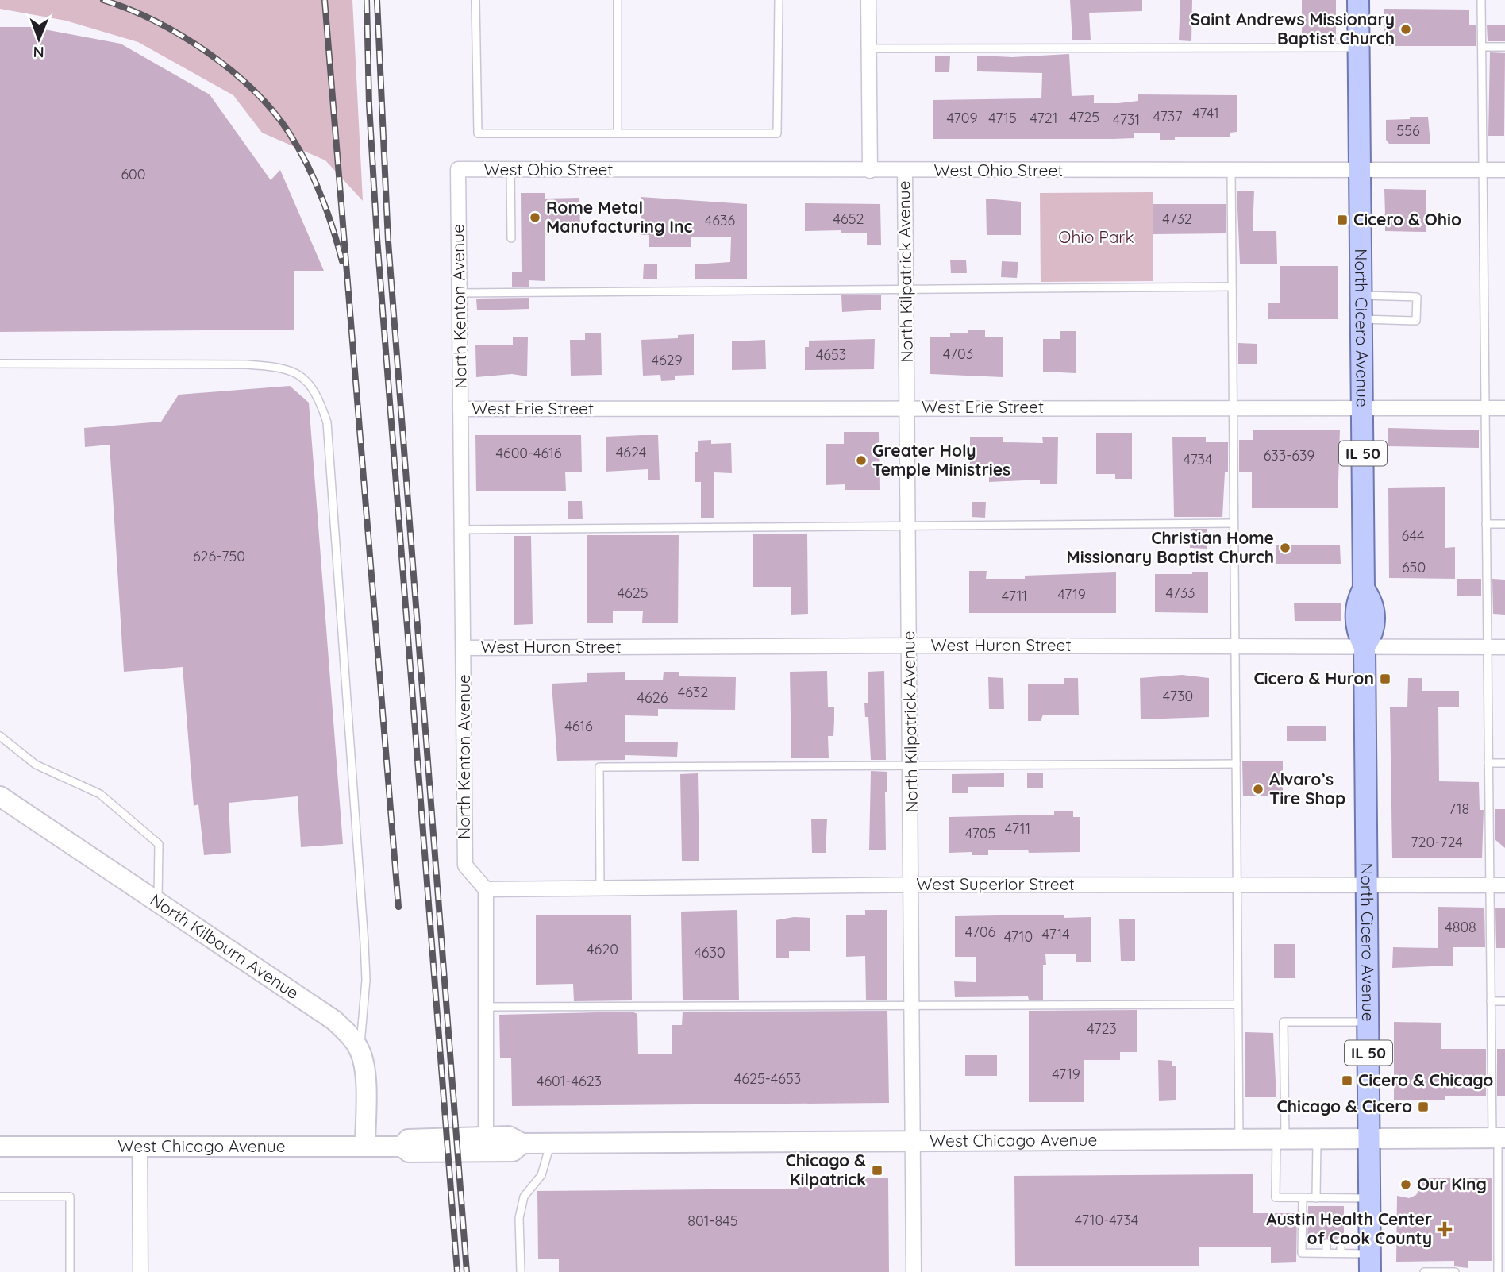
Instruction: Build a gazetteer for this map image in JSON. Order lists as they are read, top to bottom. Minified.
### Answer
{"streets":{"main road":["North Cicero Avenue","IL 50","North Kilbourn Avenue","West Chicago Avenue"],"street":["West Ohio Street","North Kilpatrick Avenue","North Kenton Avenue","West Erie Street","West Huron Street","West Superior Street"]},"crossings":[["West Ohio Street","North Kilpatrick Avenue"],["West Ohio Street","North Kenton Avenue"],["West Ohio Street","North Cicero Avenue"],["North Kilpatrick Avenue","West Erie Street"],["North Kilpatrick Avenue","West Huron Street"],["North Kilpatrick Avenue","West Superior Street"],["North Kilpatrick Avenue","West Chicago Avenue"],["North Kenton Avenue","West Erie Street"],["North Kenton Avenue","West Huron Street"],["North Kenton Avenue","West Superior Street"],["North Cicero Avenue","West Erie Street"],["North Cicero Avenue","West Huron Street"],["North Cicero Avenue","West Superior Street"],["North Cicero Avenue","West Chicago Avenue"],["North Kilbourn Avenue","West Chicago Avenue"]],"parks":["Ohio Park"],"places":{"other":["Saint Andrews Missionary Baptist Church","Rome Metal Manufacturing Inc","Greater Holy Temple Ministries","Christian Home Missionary Baptist Church","Alvaro’s Tire Shop","Our King"],"transit":["Cicero & Ohio","Cicero & Huron","Cicero & Chicago","Chicago & Cicero","Chicago & Kilpatrick"],"health":["Austin Health Center of Cook County"]},"house_numbers":["4741","4737","4725","4709","4715","4721","4731","556","600","4652","4732","4636","4703","4653","4629","4624","4600-4616","633-639","4734","644","626-750","650","4625","4733","4719","4711","4632","4730","4626","4616","718","4711","4705","720-724","4808","4706","4714","4710","4620","4630","4723","4719","4625-4653","4601-4623","4710-4734","801-845"],"north":"bottom"}
